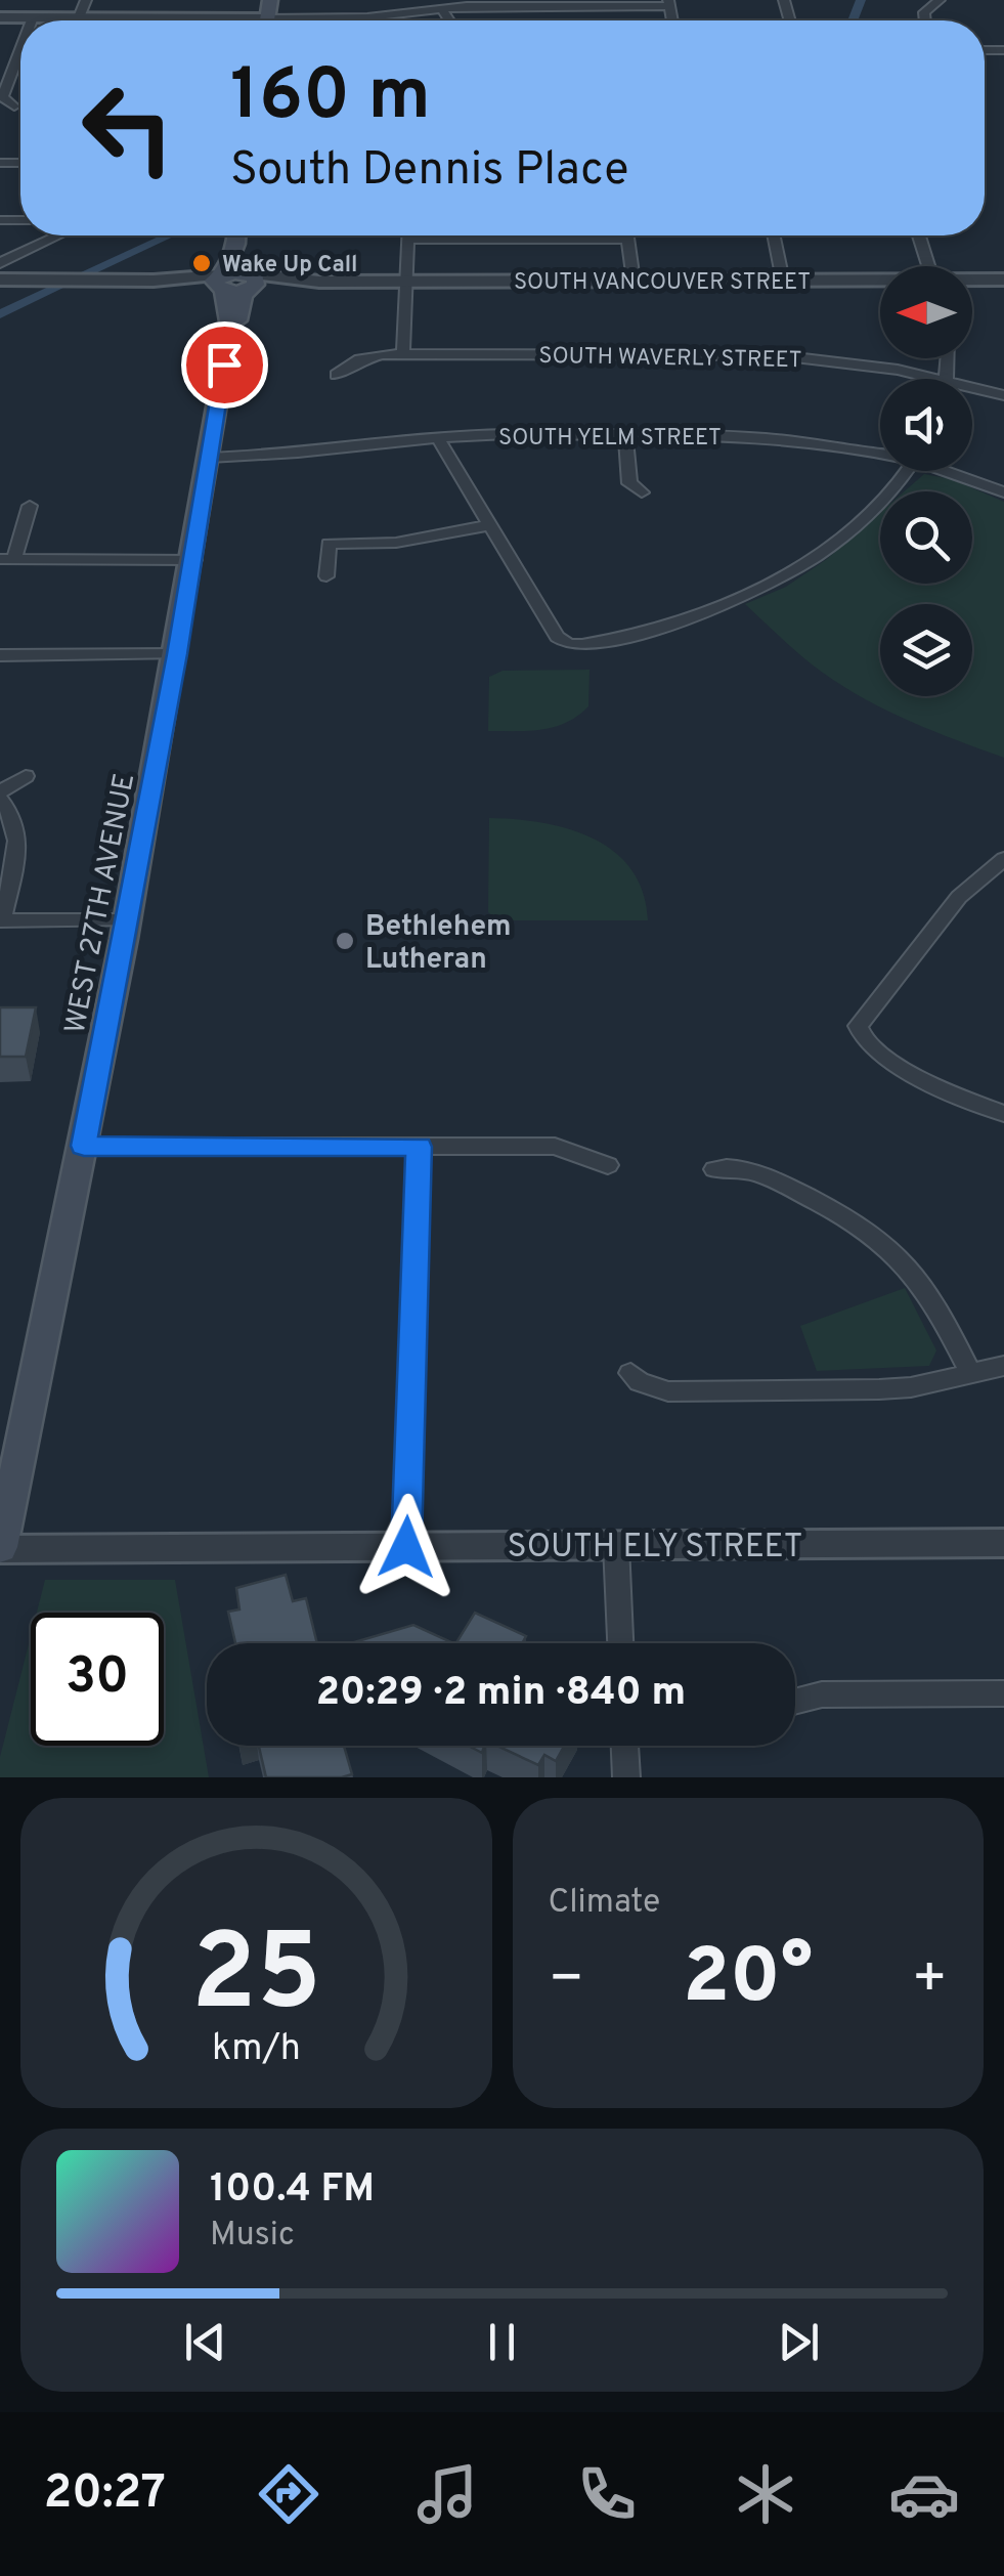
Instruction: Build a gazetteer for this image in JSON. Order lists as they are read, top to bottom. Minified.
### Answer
{"streets":{"main road":["WEST 27TH AVENUE"],"street":["SOUTH VANCOUVER STREET","SOUTH WAVERLY STREET","SOUTH YELM STREET","SOUTH ELY STREET"]},"crossings":[["SOUTH VANCOUVER STREET","WEST 27TH AVENUE"],["SOUTH YELM STREET","WEST 27TH AVENUE"],["WEST 27TH AVENUE","SOUTH ELY STREET"]],"places":["Wake Up Call","Bethlehem Lutheran"],"north":"left","page":{"turn":["160 m","South Dennis Place"],"limit":"30","trip":"20:29 · 2 min · 840 m","tile":"Climate","heat":["−","20°","+"],"song":["100.4 FM","Music"],"tabs":"20:27","gauge":["25","km/h"]}}
